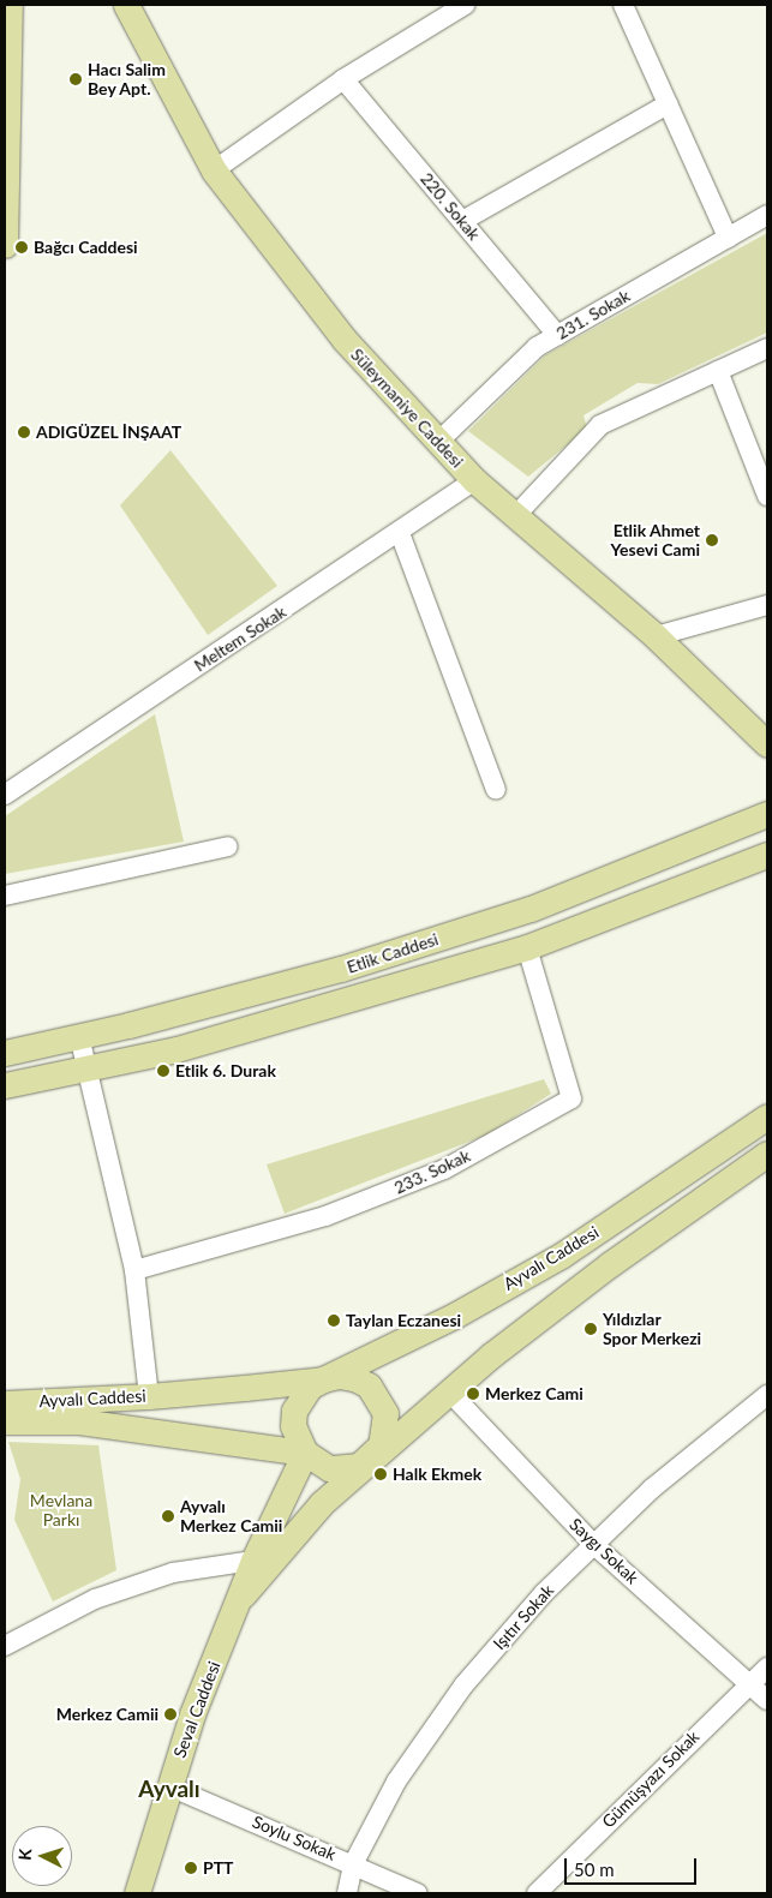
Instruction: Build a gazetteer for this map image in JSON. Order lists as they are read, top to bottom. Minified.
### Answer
{"streets":{"main road":["Süleymaniye Caddesi","Etlik Caddesi","Ayvalı Caddesi","Seval Caddesi"],"street":["220. Sokak","231. Sokak","Meltem Sokak","233. Sokak","Saygı Sokak","Işıtır Sokak","Gümüşyazı Sokak","Soylu Sokak"]},"crossings":[["220. Sokak","231. Sokak"],["231. Sokak","Süleymaniye Caddesi"],["Süleymaniye Caddesi","Meltem Sokak"],["Etlik Caddesi","233. Sokak"],["Ayvalı Caddesi","Saygı Sokak"],["Ayvalı Caddesi","Seval Caddesi"],["Saygı Sokak","Işıtır Sokak"],["Saygı Sokak","Gümüşyazı Sokak"],["Işıtır Sokak","Soylu Sokak"],["Seval Caddesi","Soylu Sokak"]],"districts":["Ayvalı"],"parks":["Mevlana Parkı"],"places":["Hacı Salim Bey Apt.","Bağcı Caddesi","ADIGÜZEL İNŞAAT","Etlik Ahmet Yesevi Cami","Etlik 6. Durak","Taylan Eczanesi","Yıldızlar Spor Merkezi","Merkez Cami","Halk Ekmek","Ayvalı Merkez Camii","Merkez Camii","PTT"],"scale_bar":"50 m","north":"left"}
